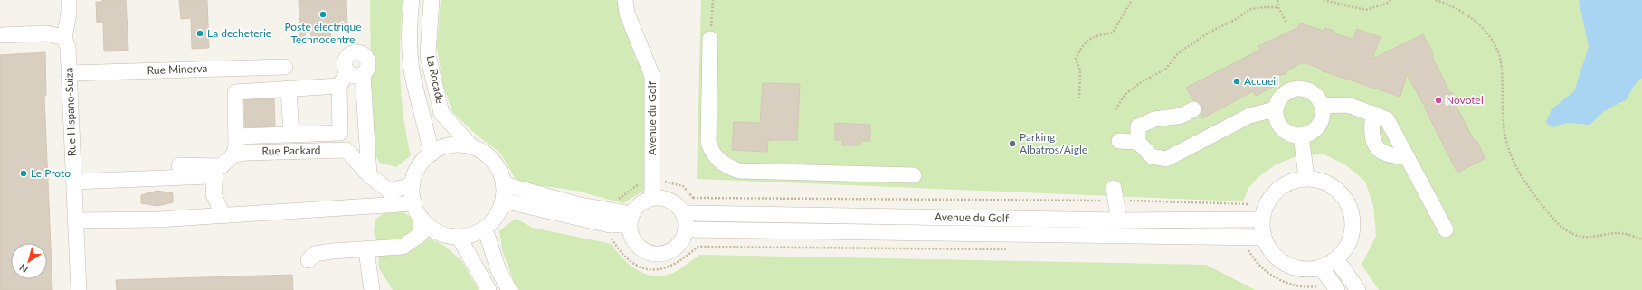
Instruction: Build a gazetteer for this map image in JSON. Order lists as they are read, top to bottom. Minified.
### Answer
{"streets":{"street":["Rue Minerva","La Rocade","Rue Hispano-Suiza","Avenue du Golf","Rue Packard"]},"crossings":[["Rue Minerva","Rue Hispano-Suiza"]],"places":["Poste électrique Technocentre","La decheterie","Accueil","Novotel","Parking Albatros/Aigle","Le Proto"],"north":"bottom left"}
